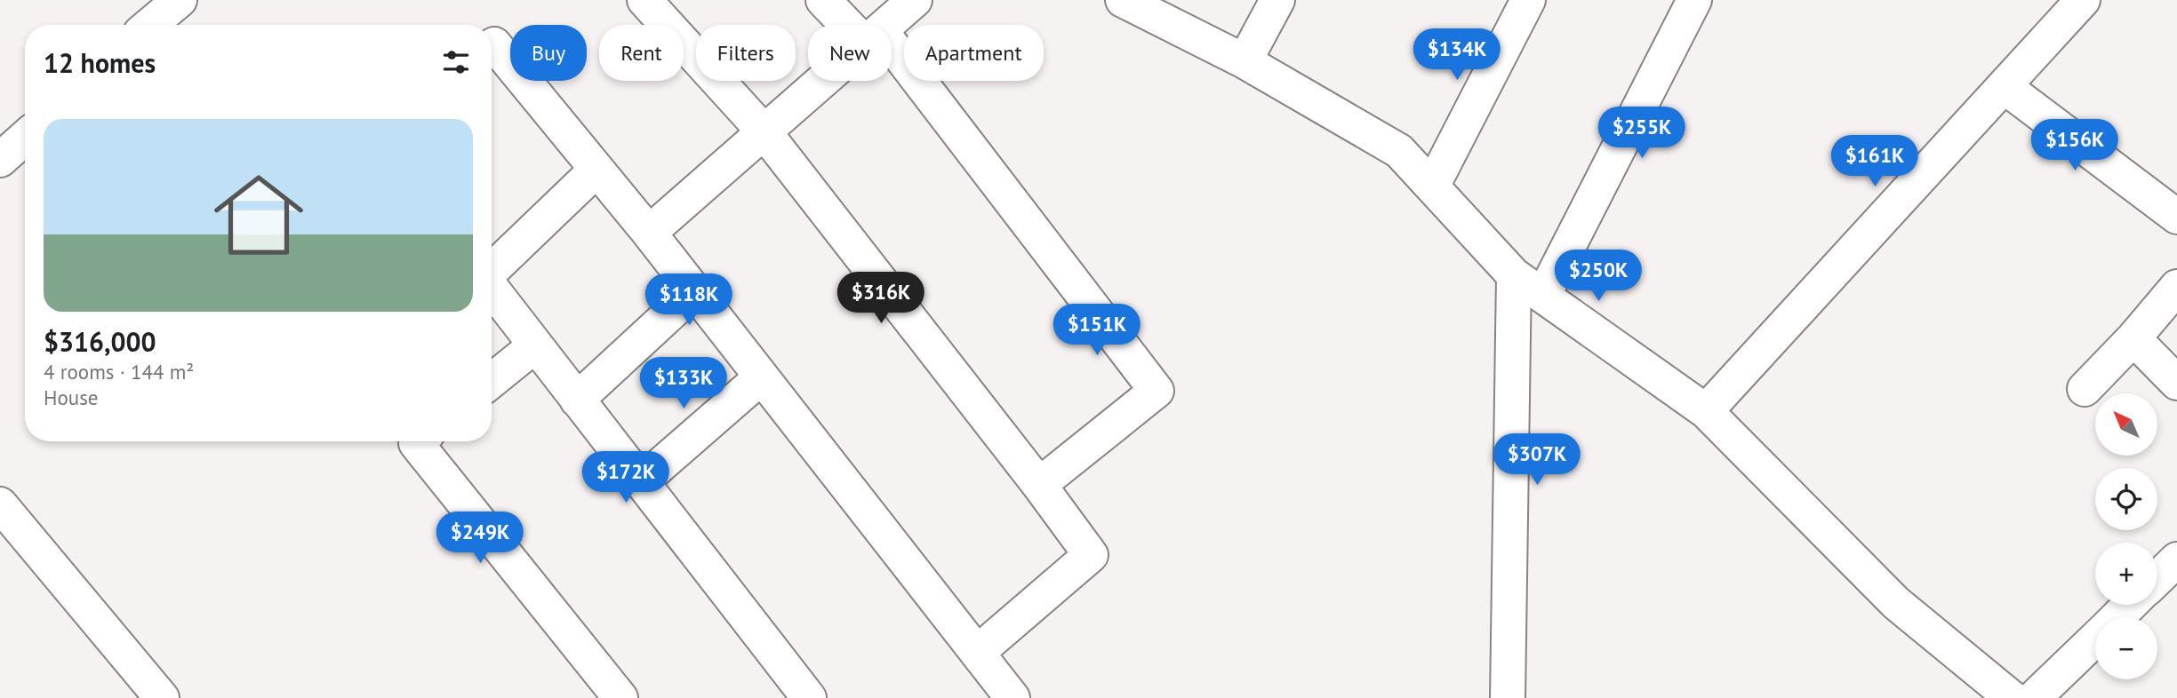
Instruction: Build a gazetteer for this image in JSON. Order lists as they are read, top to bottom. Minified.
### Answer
{"north":"top left","page":{"chip":["Buy","Rent","Filters","New","Apartment"],"heading":"12 homes","price":["$134K","$255K","$156K","$161K","$250K","$316K","$118K","$151K","$133K","$307K","$172K","$249K"],"list":[{"name":"$316,000","note":"4 rooms · 144 m² · House"}],"map_buttons":["+","−"]}}
